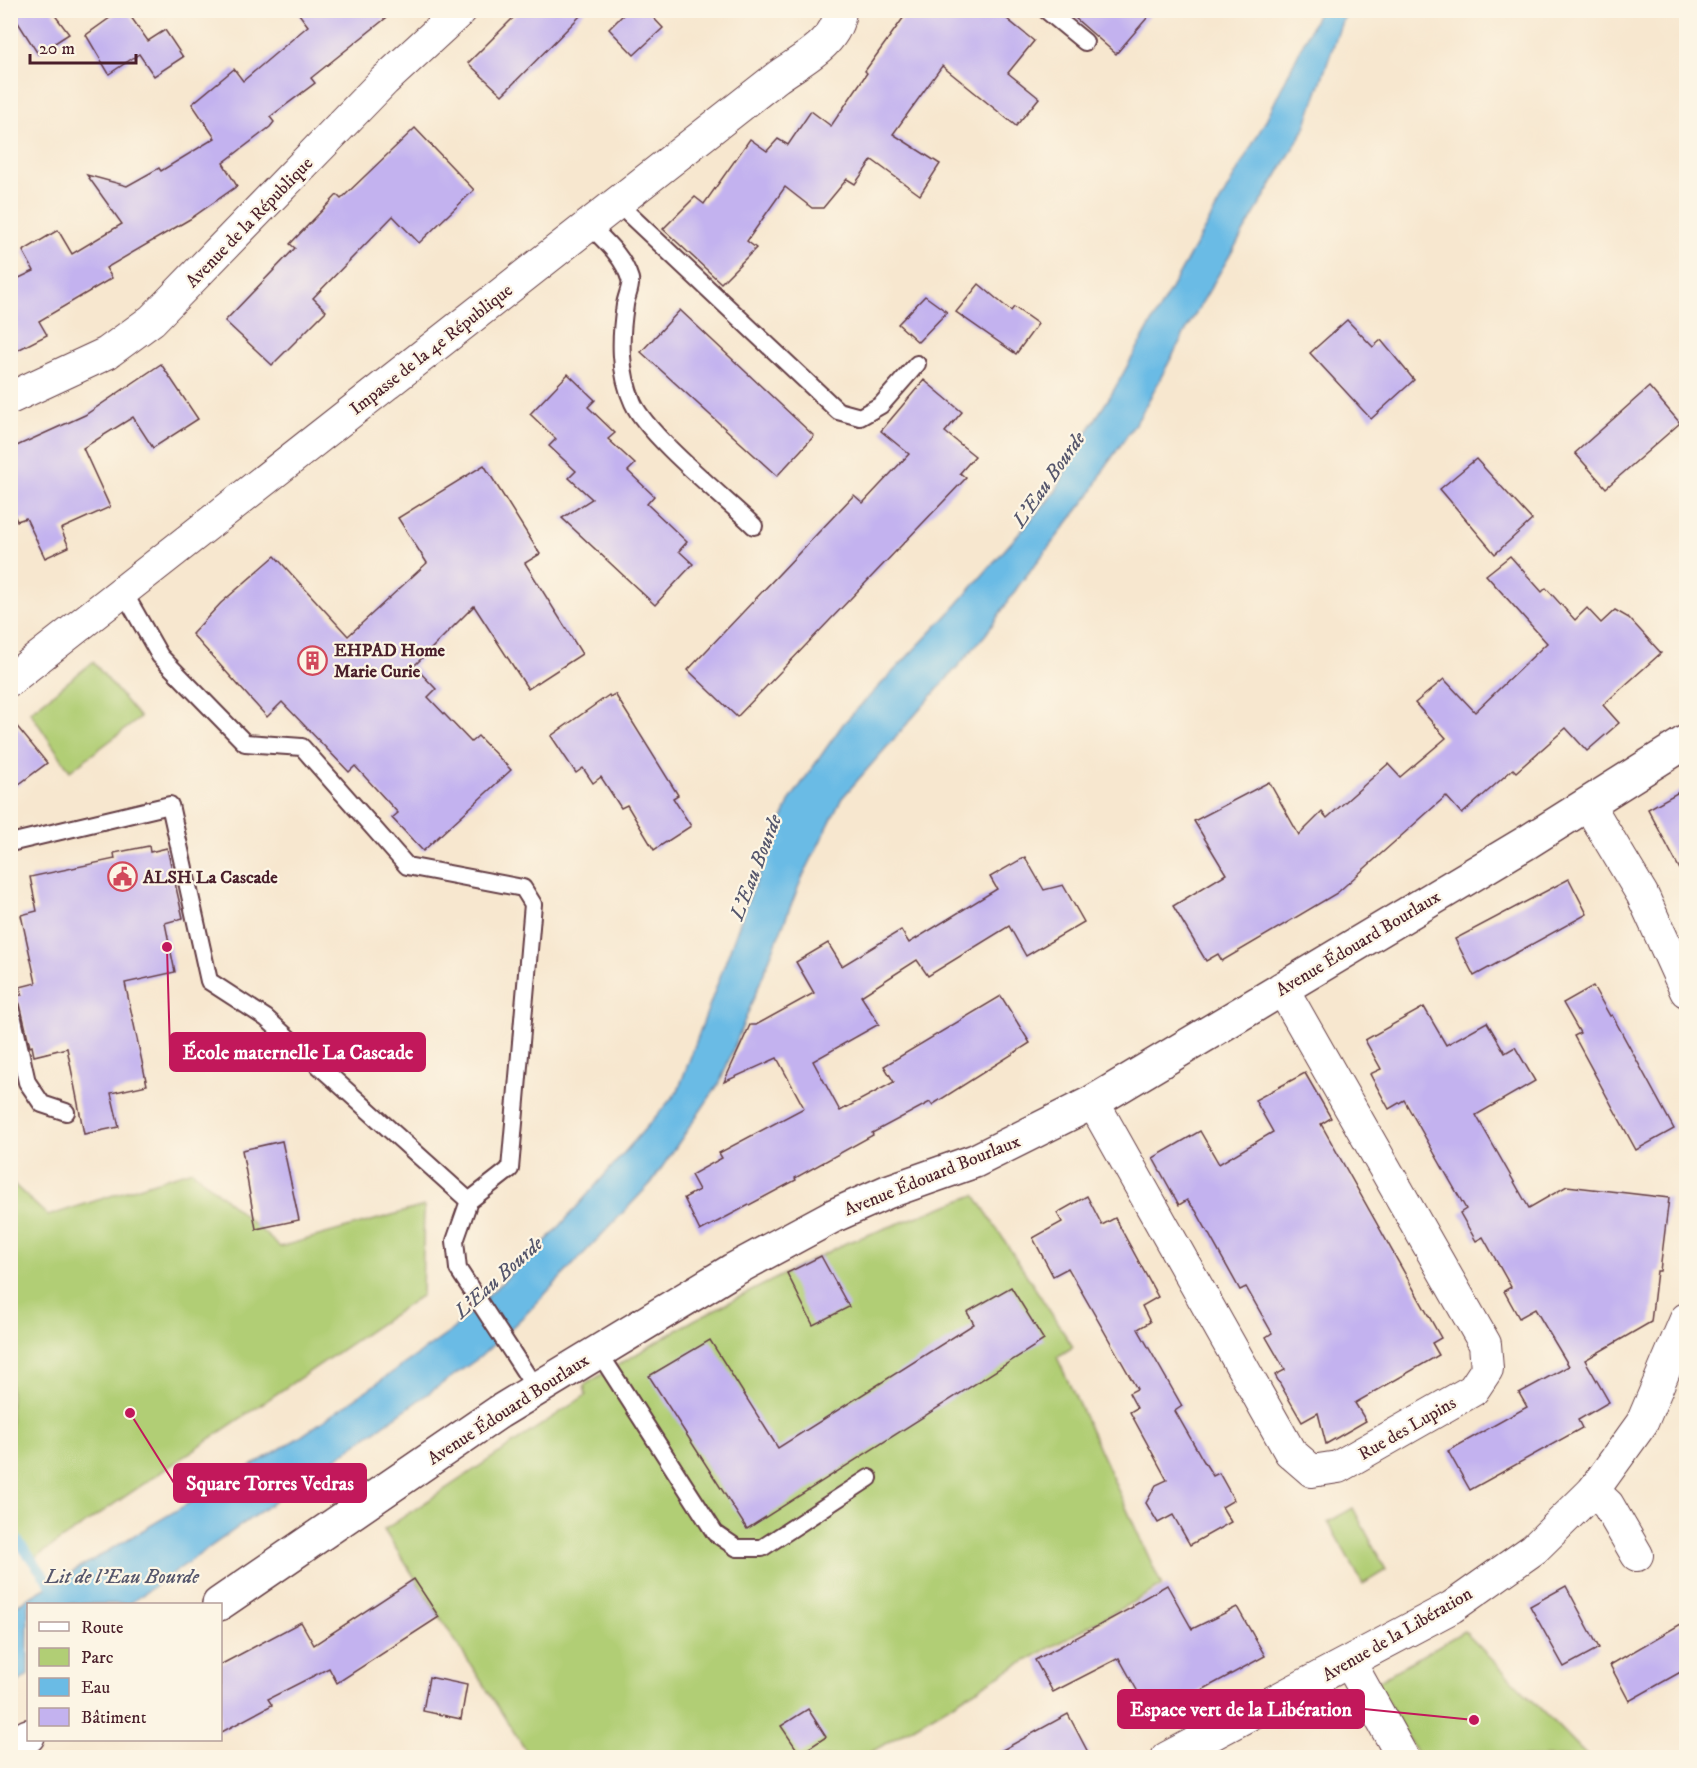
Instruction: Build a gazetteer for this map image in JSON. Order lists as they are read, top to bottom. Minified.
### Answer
{"streets":{"street":["Avenue de la République","Impasse de la 4e République","Avenue Édouard Bourlaux","Rue des Lupins","Avenue de la Libération"]},"crossings":[["Avenue Édouard Bourlaux","Rue des Lupins"]],"water":["L'Eau Bourde","Lit de l'Eau Bourde"],"places":{"building":["EHPAD Home Marie Curie"],"public building":["ALSH La Cascade"],"other":["École maternelle La Cascade","Square Torres Vedras","Espace vert de la Libération"]},"legend":["Route","Parc","Eau","Bâtiment"],"scale_bar":"20 m"}
